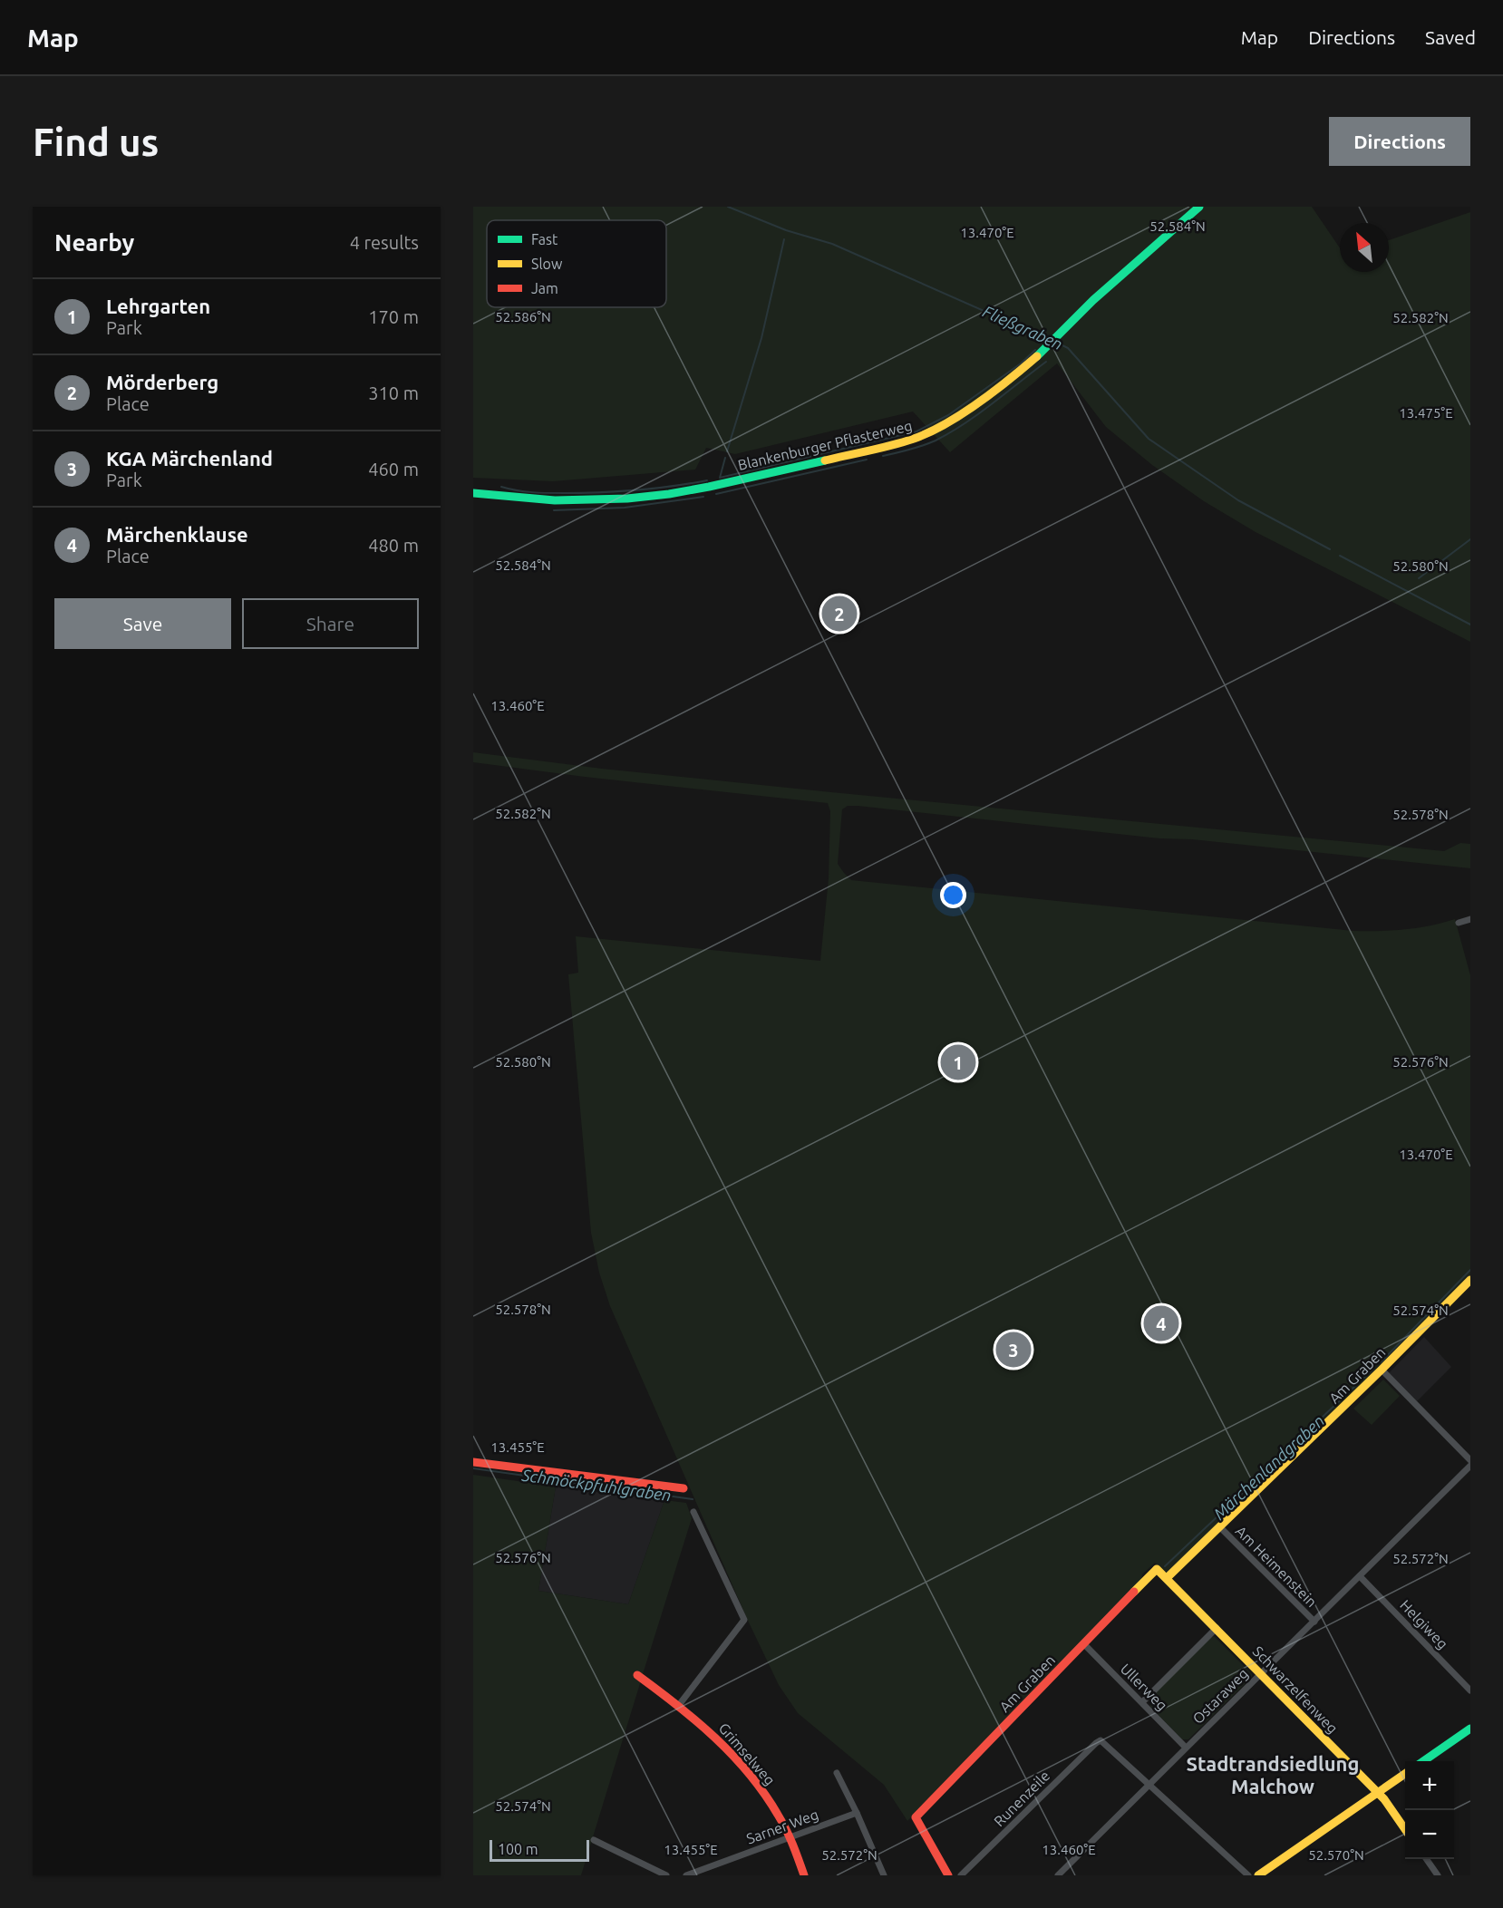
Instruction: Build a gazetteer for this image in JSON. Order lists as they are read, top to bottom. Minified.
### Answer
{"streets":{"street":["Blankenburger Pflasterweg","Am Graben","Am Heimenstein","Helgiweg","Ullerweg","Schwarzelfenweg","Ostaraweg","Grimselweg","Runenzeile","Sarner Weg"]},"crossings":[["Am Graben","Am Heimenstein"],["Am Graben","Ullerweg"],["Am Graben","Schwarzelfenweg"],["Am Heimenstein","Ostaraweg"],["Helgiweg","Ostaraweg"],["Ullerweg","Ostaraweg"],["Schwarzelfenweg","Ostaraweg"],["Ostaraweg","Runenzeile"],["Grimselweg","Sarner Weg"]],"districts":["Stadtrandsiedlung Malchow"],"water":["Fließgraben","Märchenlandgraben","Schmöckpfuhlgraben"],"legend":["Fast","Slow","Jam"],"scale_bar":"100 m","north":"top left","page":{"header":"Map","nav":["Map","Directions","Saved"],"buttons":["Directions",["Save","Share"]],"title":"Find us","heading":["Nearby","4 results"],"list":[{"mark":"1","name":"Lehrgarten","note":"Park","value":"170 m"},{"mark":"2","name":"Mörderberg","note":"Place","value":"310 m"},{"mark":"3","name":"KGA Märchenland","note":"Park","value":"460 m"},{"mark":"4","name":"Märchenklause","note":"Place","value":"480 m"}],"pins":["2","1","4","3"],"map_buttons":["+","−"],"scale":"100 m"},"coordinates":["52.584°N","13.470°E","52.586°N","52.582°N","13.475°E","52.580°N","13.460°E","52.578°N","52.576°N","52.574°N","13.455°E","52.572°N","52.570°N"]}
